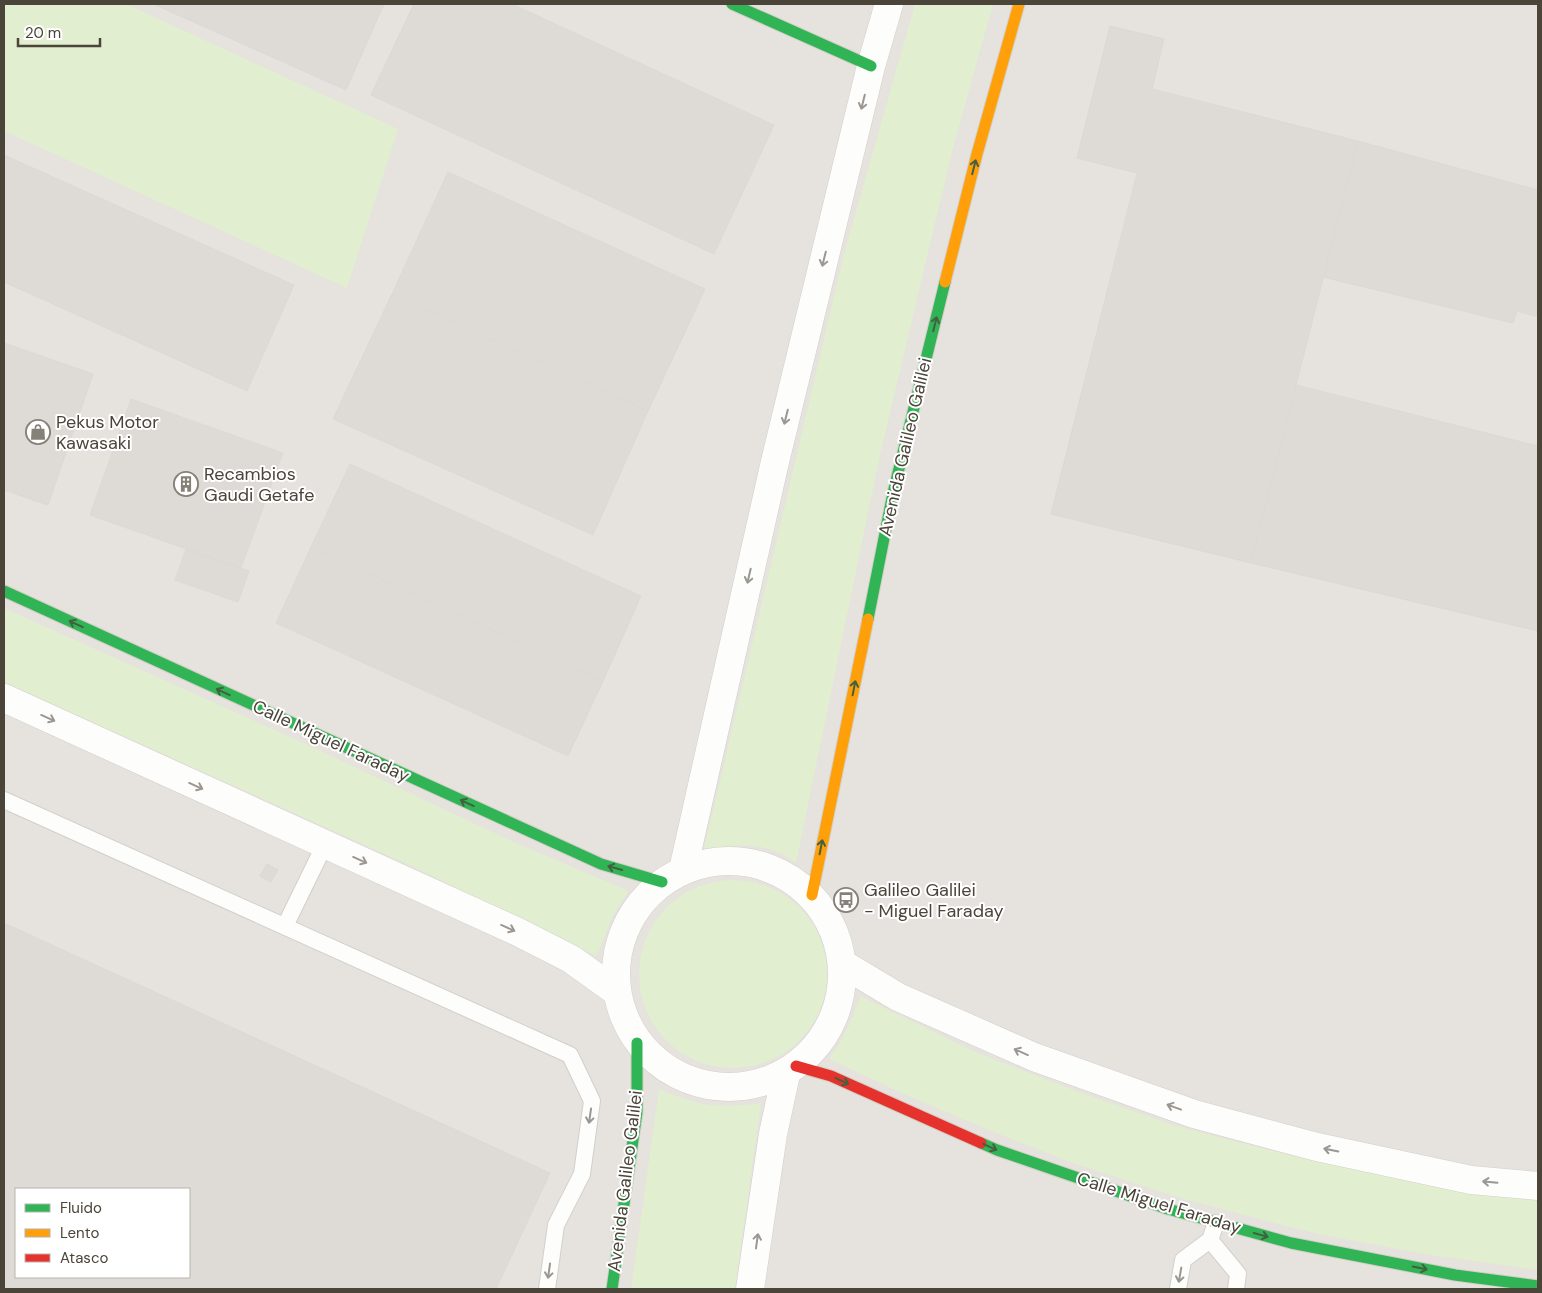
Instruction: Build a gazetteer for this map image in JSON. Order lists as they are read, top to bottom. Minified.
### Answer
{"streets":{"street":["Avenida Galileo Galilei","Calle Miguel Faraday"]},"one_way":["Avenida Galileo Galilei"],"places":{"shop":["Pekus Motor Kawasaki"],"building":["Recambios Gaudi Getafe"],"bus stop":["Galileo Galilei - Miguel Faraday"]},"legend":["Fluido","Lento","Atasco"],"scale_bar":"20 m"}
